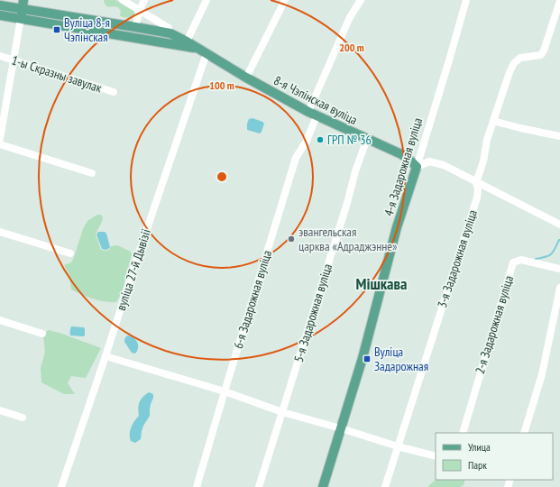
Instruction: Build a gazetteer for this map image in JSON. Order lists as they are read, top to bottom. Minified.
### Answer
{"streets":{"main road":["8-я Чэпінская вуліца","4-я Задарожная вуліца"],"street":["1-ы Скразны завулак","3-я Задарожная вуліца","вуліца 27-й Дывізіі","6-я Задарожная вуліца","5-я Задарожная вуліца","2-я Задарожная вуліца"]},"crossings":[["8-я Чэпінская вуліца","4-я Задарожная вуліца"],["8-я Чэпінская вуліца","вуліца 27-й Дывізіі"],["8-я Чэпінская вуліца","6-я Задарожная вуліца"],["8-я Чэпінская вуліца","5-я Задарожная вуліца"]],"districts":["Мішкава"],"places":{"transit":["Вуліца 8-я Чэпінская","Вуліца Задарожная"],"other":["ГРП № 36","эвангельская царква «Адраджэнне»"]},"legend":["Улица","Парк"],"rings":["200 m","100 m"]}
